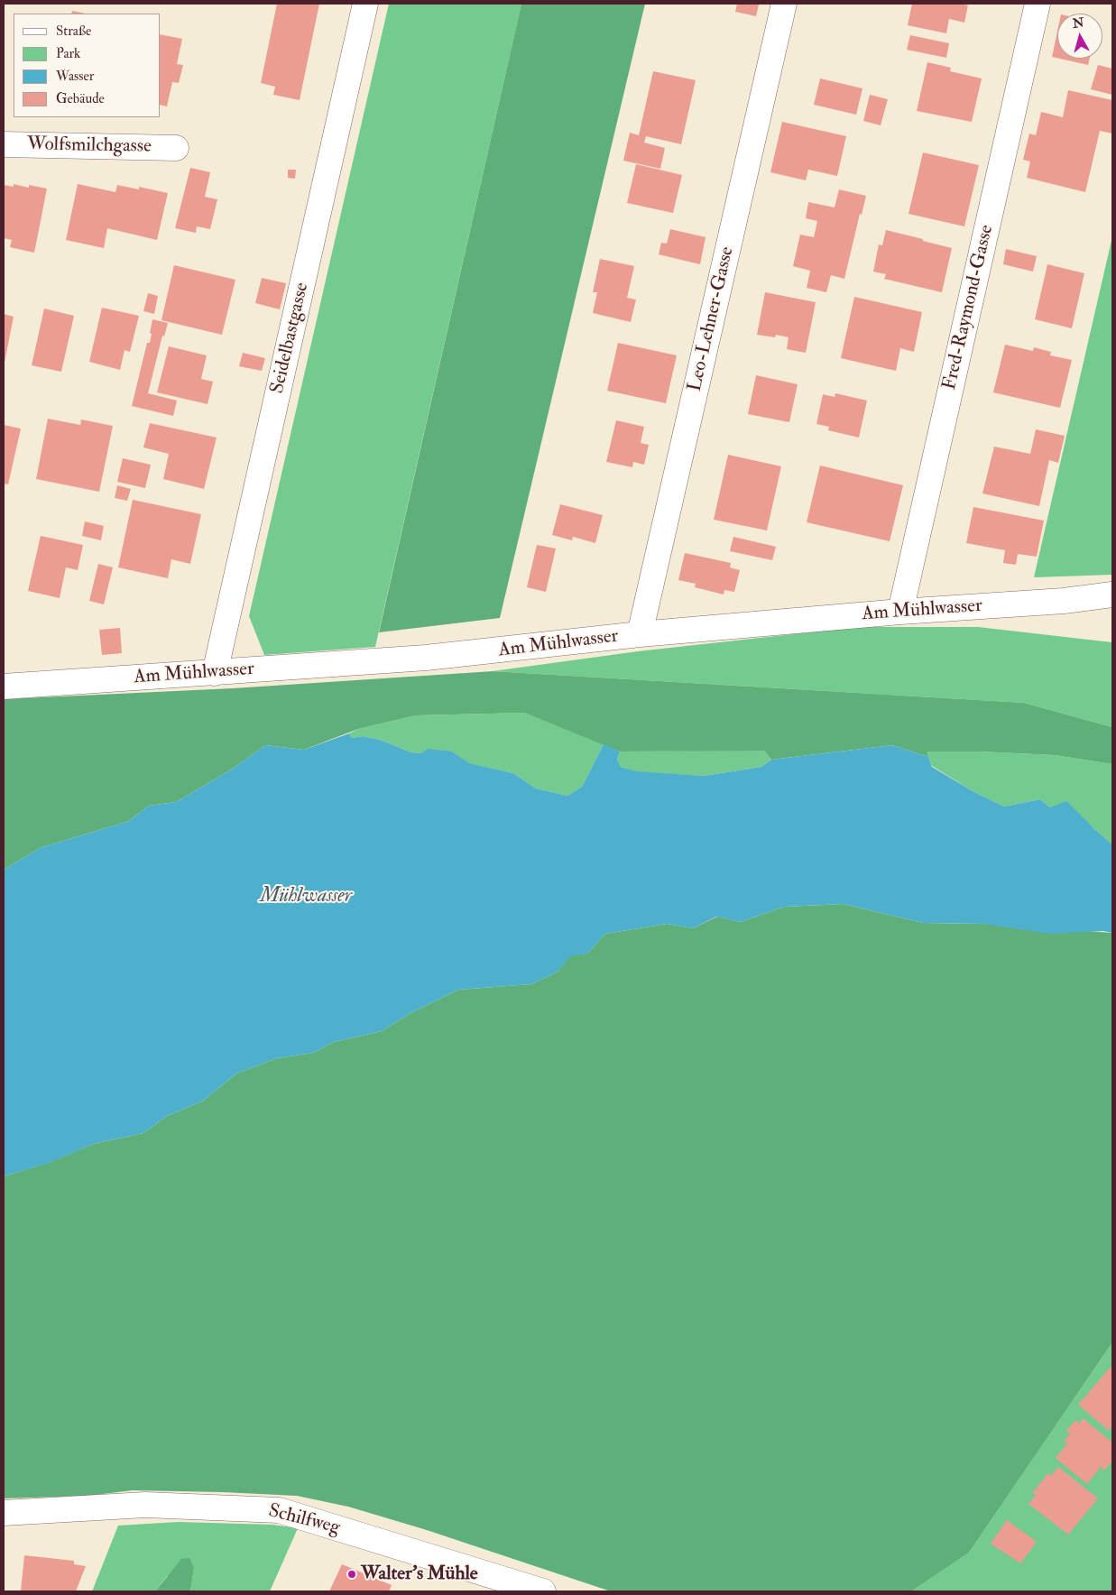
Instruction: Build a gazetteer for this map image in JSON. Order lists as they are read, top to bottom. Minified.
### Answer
{"streets":{"street":["Wolfsmilchgasse","Fred-Raymond-Gasse","Leo-Lehner-Gasse","Seidelbastgasse","Am Mühlwasser","Schilfweg"]},"crossings":[["Fred-Raymond-Gasse","Am Mühlwasser"],["Leo-Lehner-Gasse","Am Mühlwasser"],["Seidelbastgasse","Am Mühlwasser"]],"water":["Mühlwasser"],"places":["Walter's Mühle"],"legend":["Straße","Park","Wasser","Gebäude"],"north":"top"}
